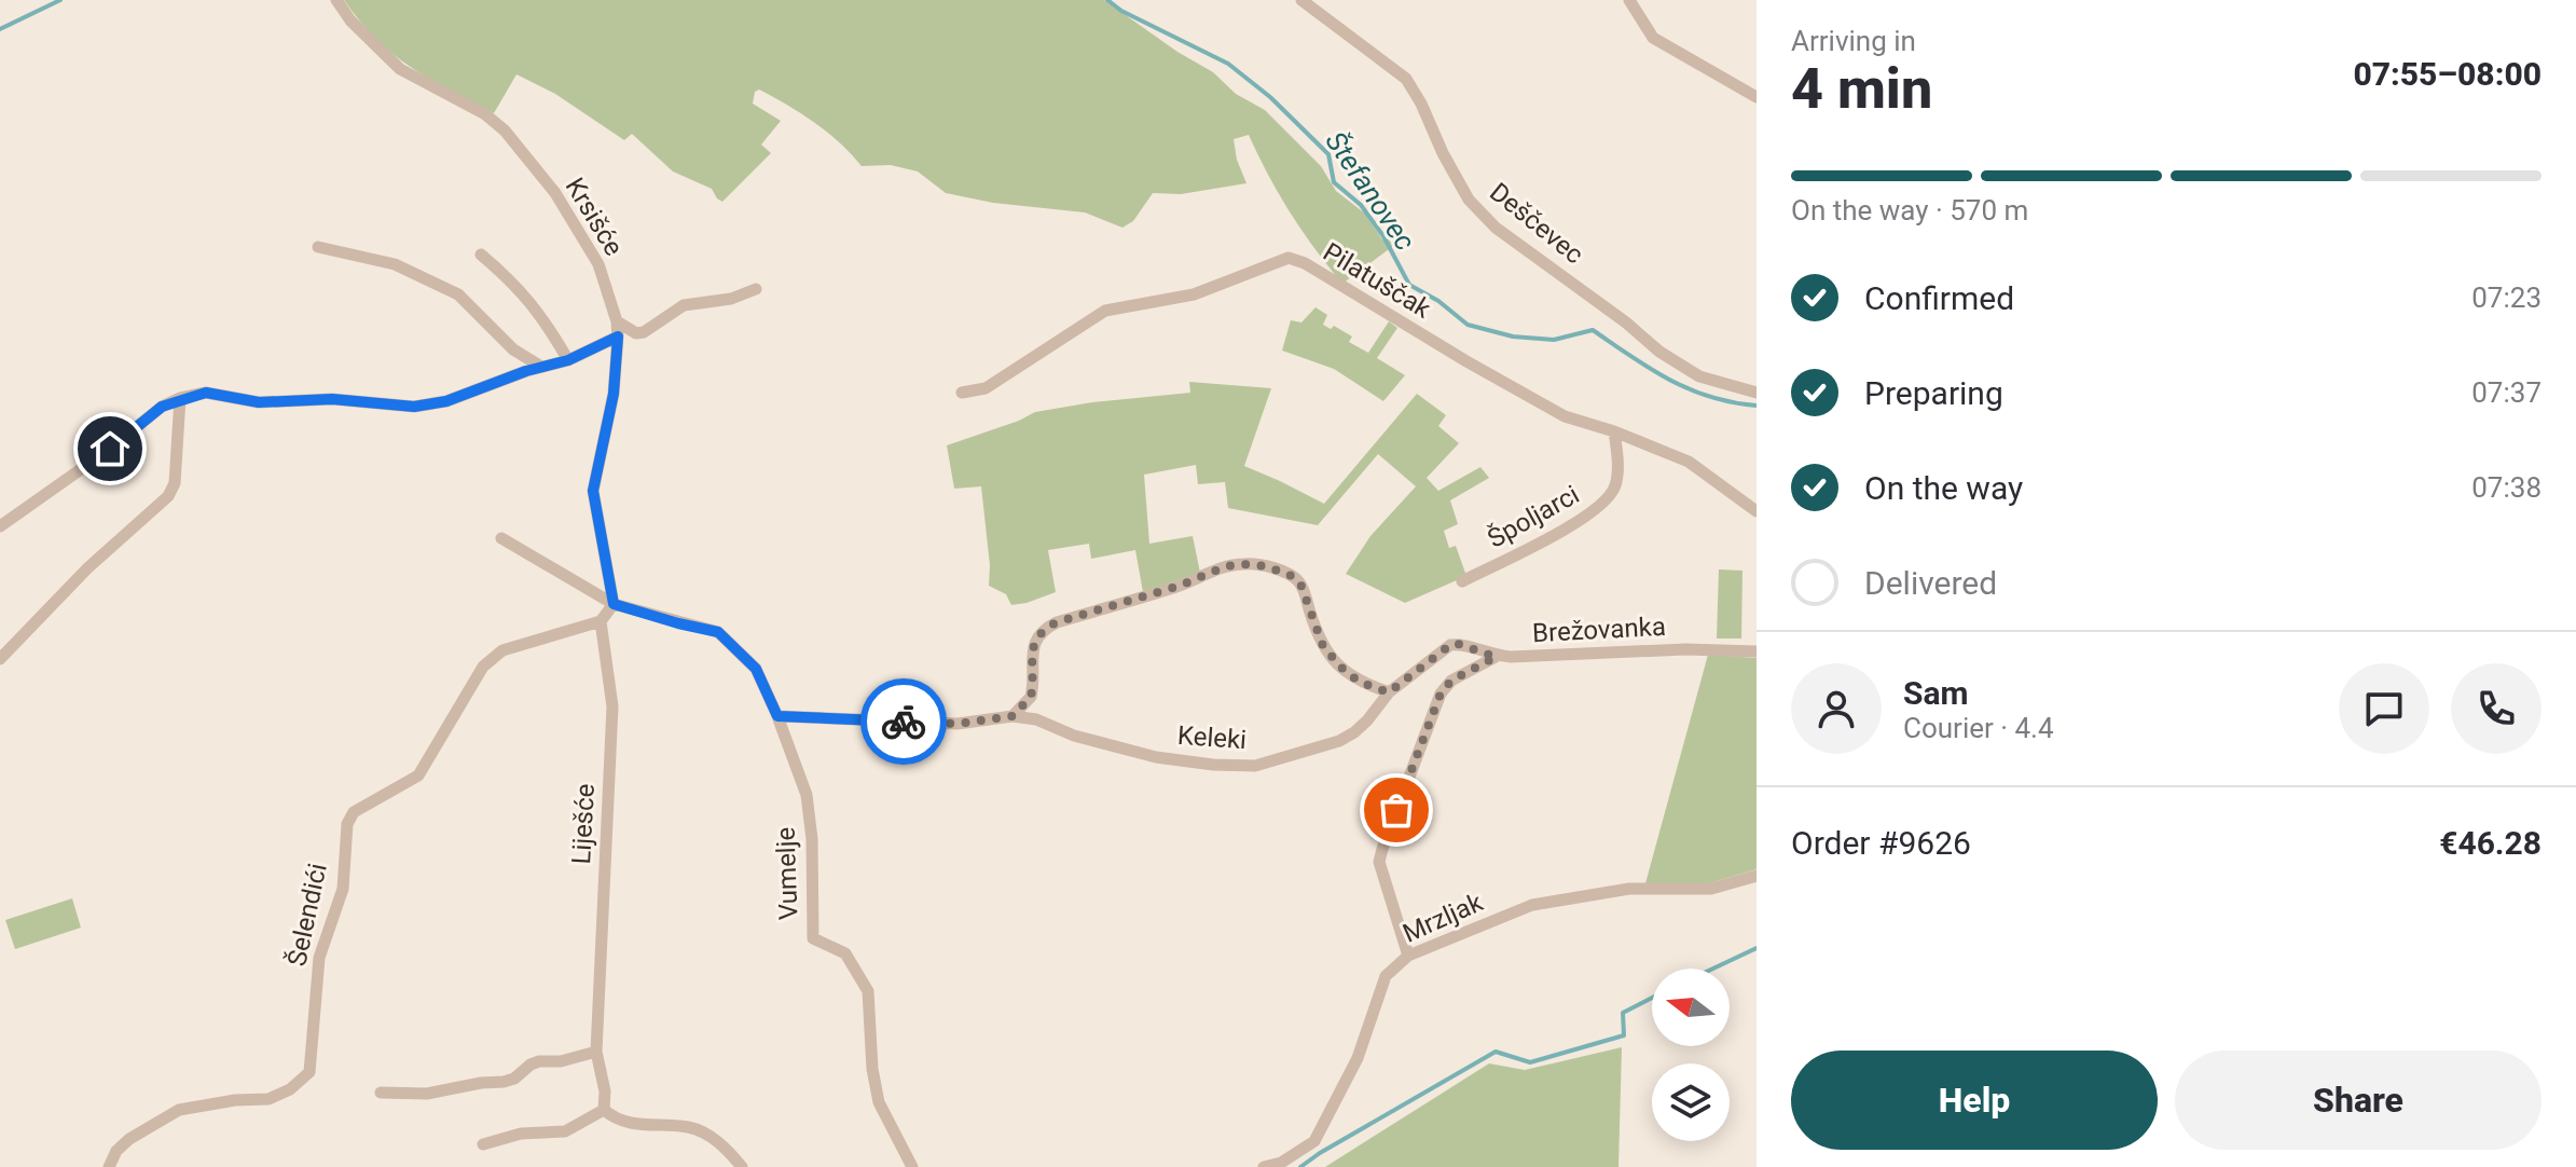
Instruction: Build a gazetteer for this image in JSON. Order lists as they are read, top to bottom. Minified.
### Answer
{"streets":{"street":["Krsišće","Deščevec","Pilatuščak","Špoljarci","Brežovanka","Keleki","Liješće","Vumelje","Šelendići","Mrzljak"]},"crossings":[["Pilatuščak","Špoljarci"],["Brežovanka","Keleki"],["Liješće","Šelendići"]],"water":["Štefanovec"],"north":"left","page":{"heading":["4 min","Arriving in","07:55–08:00"],"panel":["Sam","Courier · 4.4","Order #9626","€46.28"],"bar":"On the way · 570 m","list":[["Confirmed","07:23"],["Preparing","07:37"],["On the way","07:38"],"Delivered"],"buttons":["Help","Share"]}}
